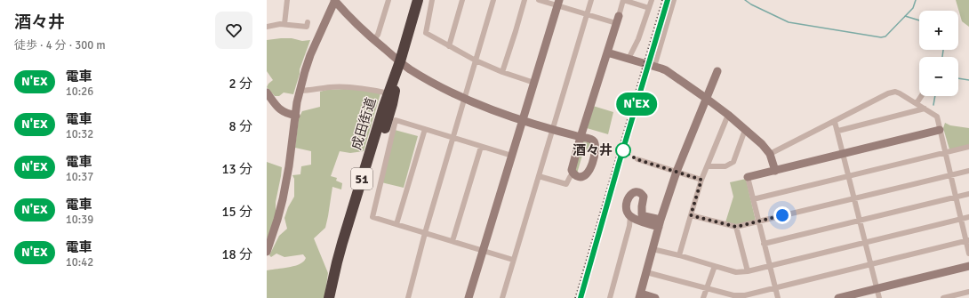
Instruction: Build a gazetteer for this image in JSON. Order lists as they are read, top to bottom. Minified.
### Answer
{"streets":{"highway":["成田街道","51"]},"places":["酒々井"],"page":{"heading":["酒々井","徒歩 · 4 分 · 300 m"],"on_map":"N'EX","map_buttons":["+","−"],"list":[{"mark":"N'EX","name":"電車","note":"10:26","value":"2 分"},{"mark":"N'EX","name":"電車","note":"10:32","value":"8 分"},{"mark":"N'EX","name":"電車","note":"10:37","value":"13 分"},{"mark":"N'EX","name":"電車","note":"10:39","value":"15 分"},{"mark":"N'EX","name":"電車","note":"10:42","value":"18 分"}]}}
